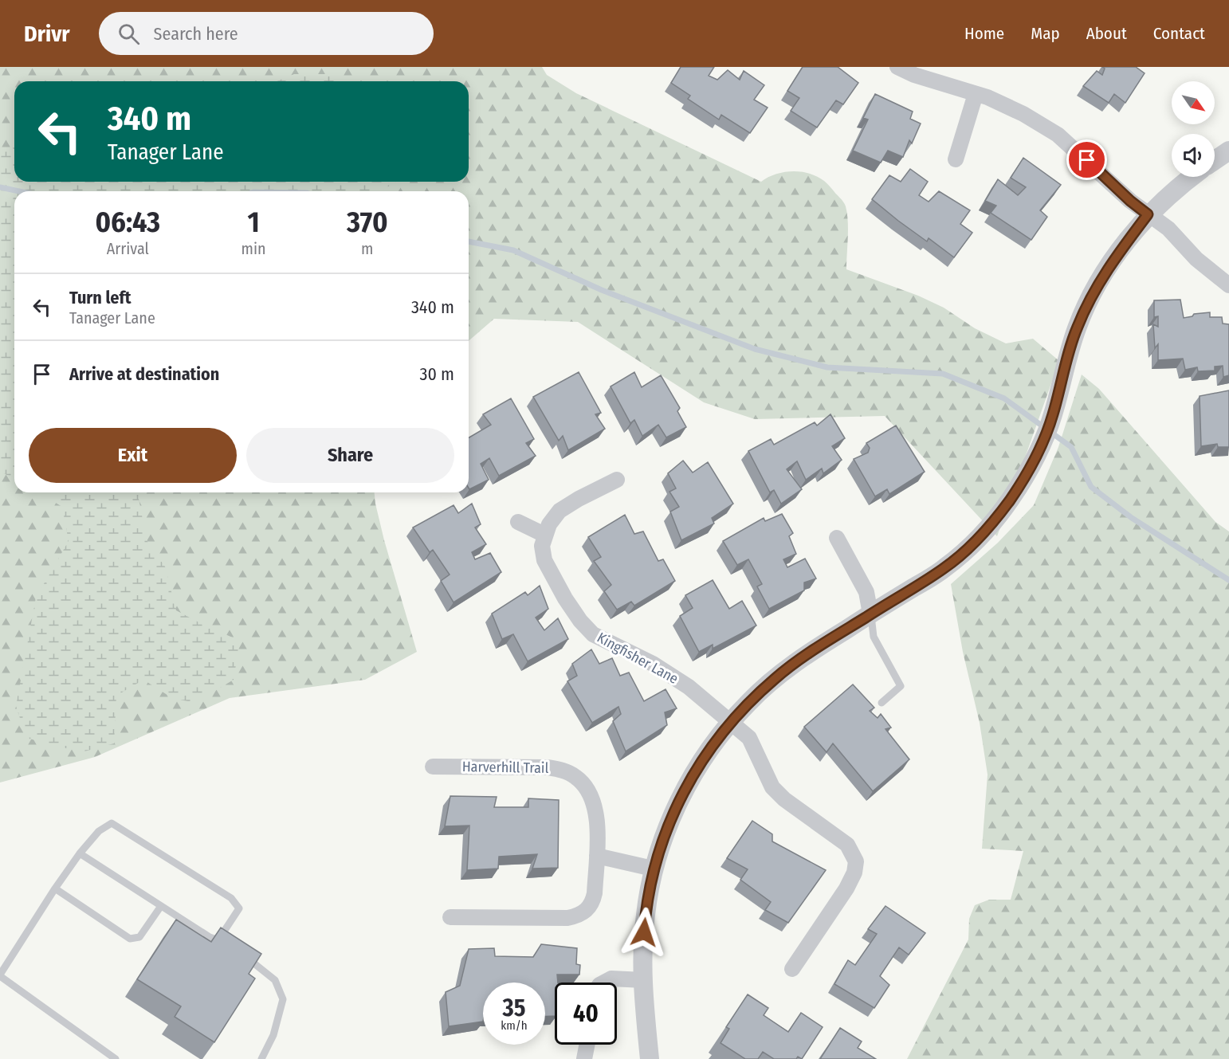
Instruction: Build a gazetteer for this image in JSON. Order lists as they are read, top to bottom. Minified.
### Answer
{"streets":{"street":["Kingfisher Lane","Harverhill Trail"]},"north":"bottom right","page":{"header":"Drivr","search":"Search here","nav":["Home","Map","About","Contact"],"turn":["340 m","Tanager Lane"],"eta":["06:43","Arrival","1","min","370","m"],"list":[{"name":"Turn left","note":"Tanager Lane","value":"340 m"},{"name":"Arrive at destination","value":"30 m"}],"buttons":["Exit","Share"],"speed":"35 km/h","limit":"40"}}
